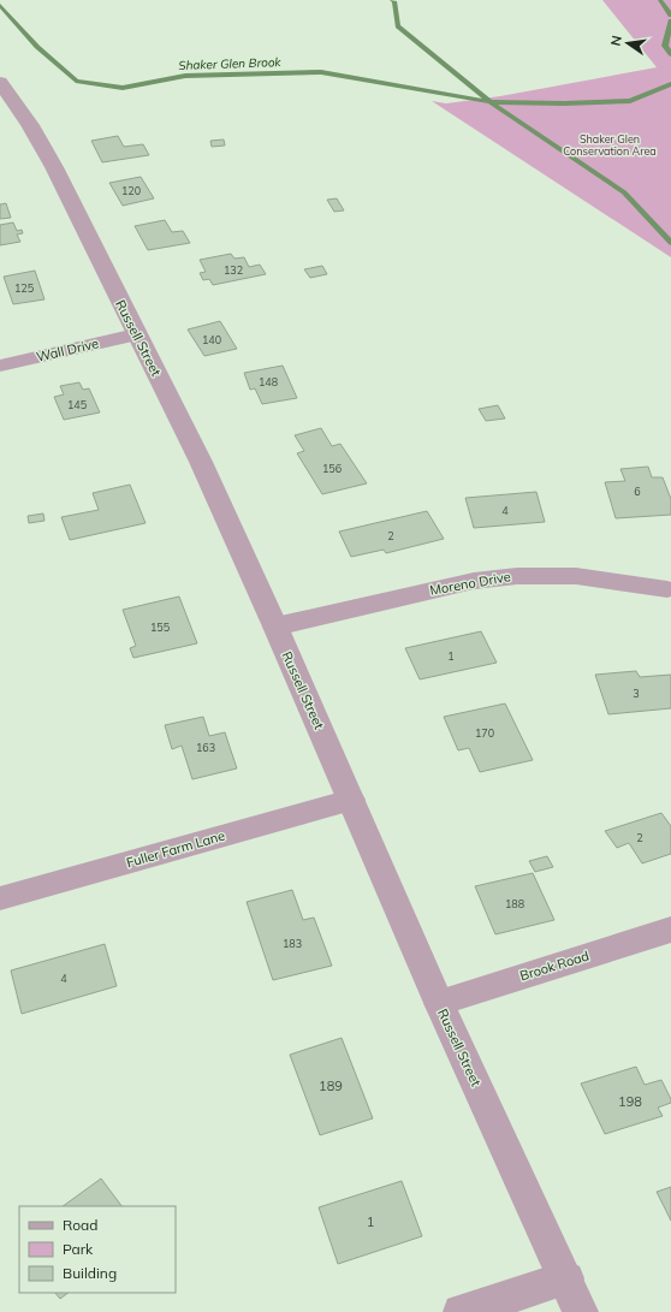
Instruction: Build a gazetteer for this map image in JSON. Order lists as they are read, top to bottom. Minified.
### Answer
{"streets":{"street":["Russell Street","Wall Drive","Moreno Drive","Fuller Farm Lane","Brook Road"]},"crossings":[["Russell Street","Wall Drive"],["Russell Street","Moreno Drive"],["Russell Street","Fuller Farm Lane"],["Russell Street","Brook Road"]],"water":["Shaker Glen Brook"],"parks":["Shaker Glen Conservation Area"],"house_numbers":["120","132","125","140","148","145","156","6","4","2","155","1","3","170","163","2","188","183","4","189","198","1"],"legend":["Road","Park","Building"],"north":"left"}
